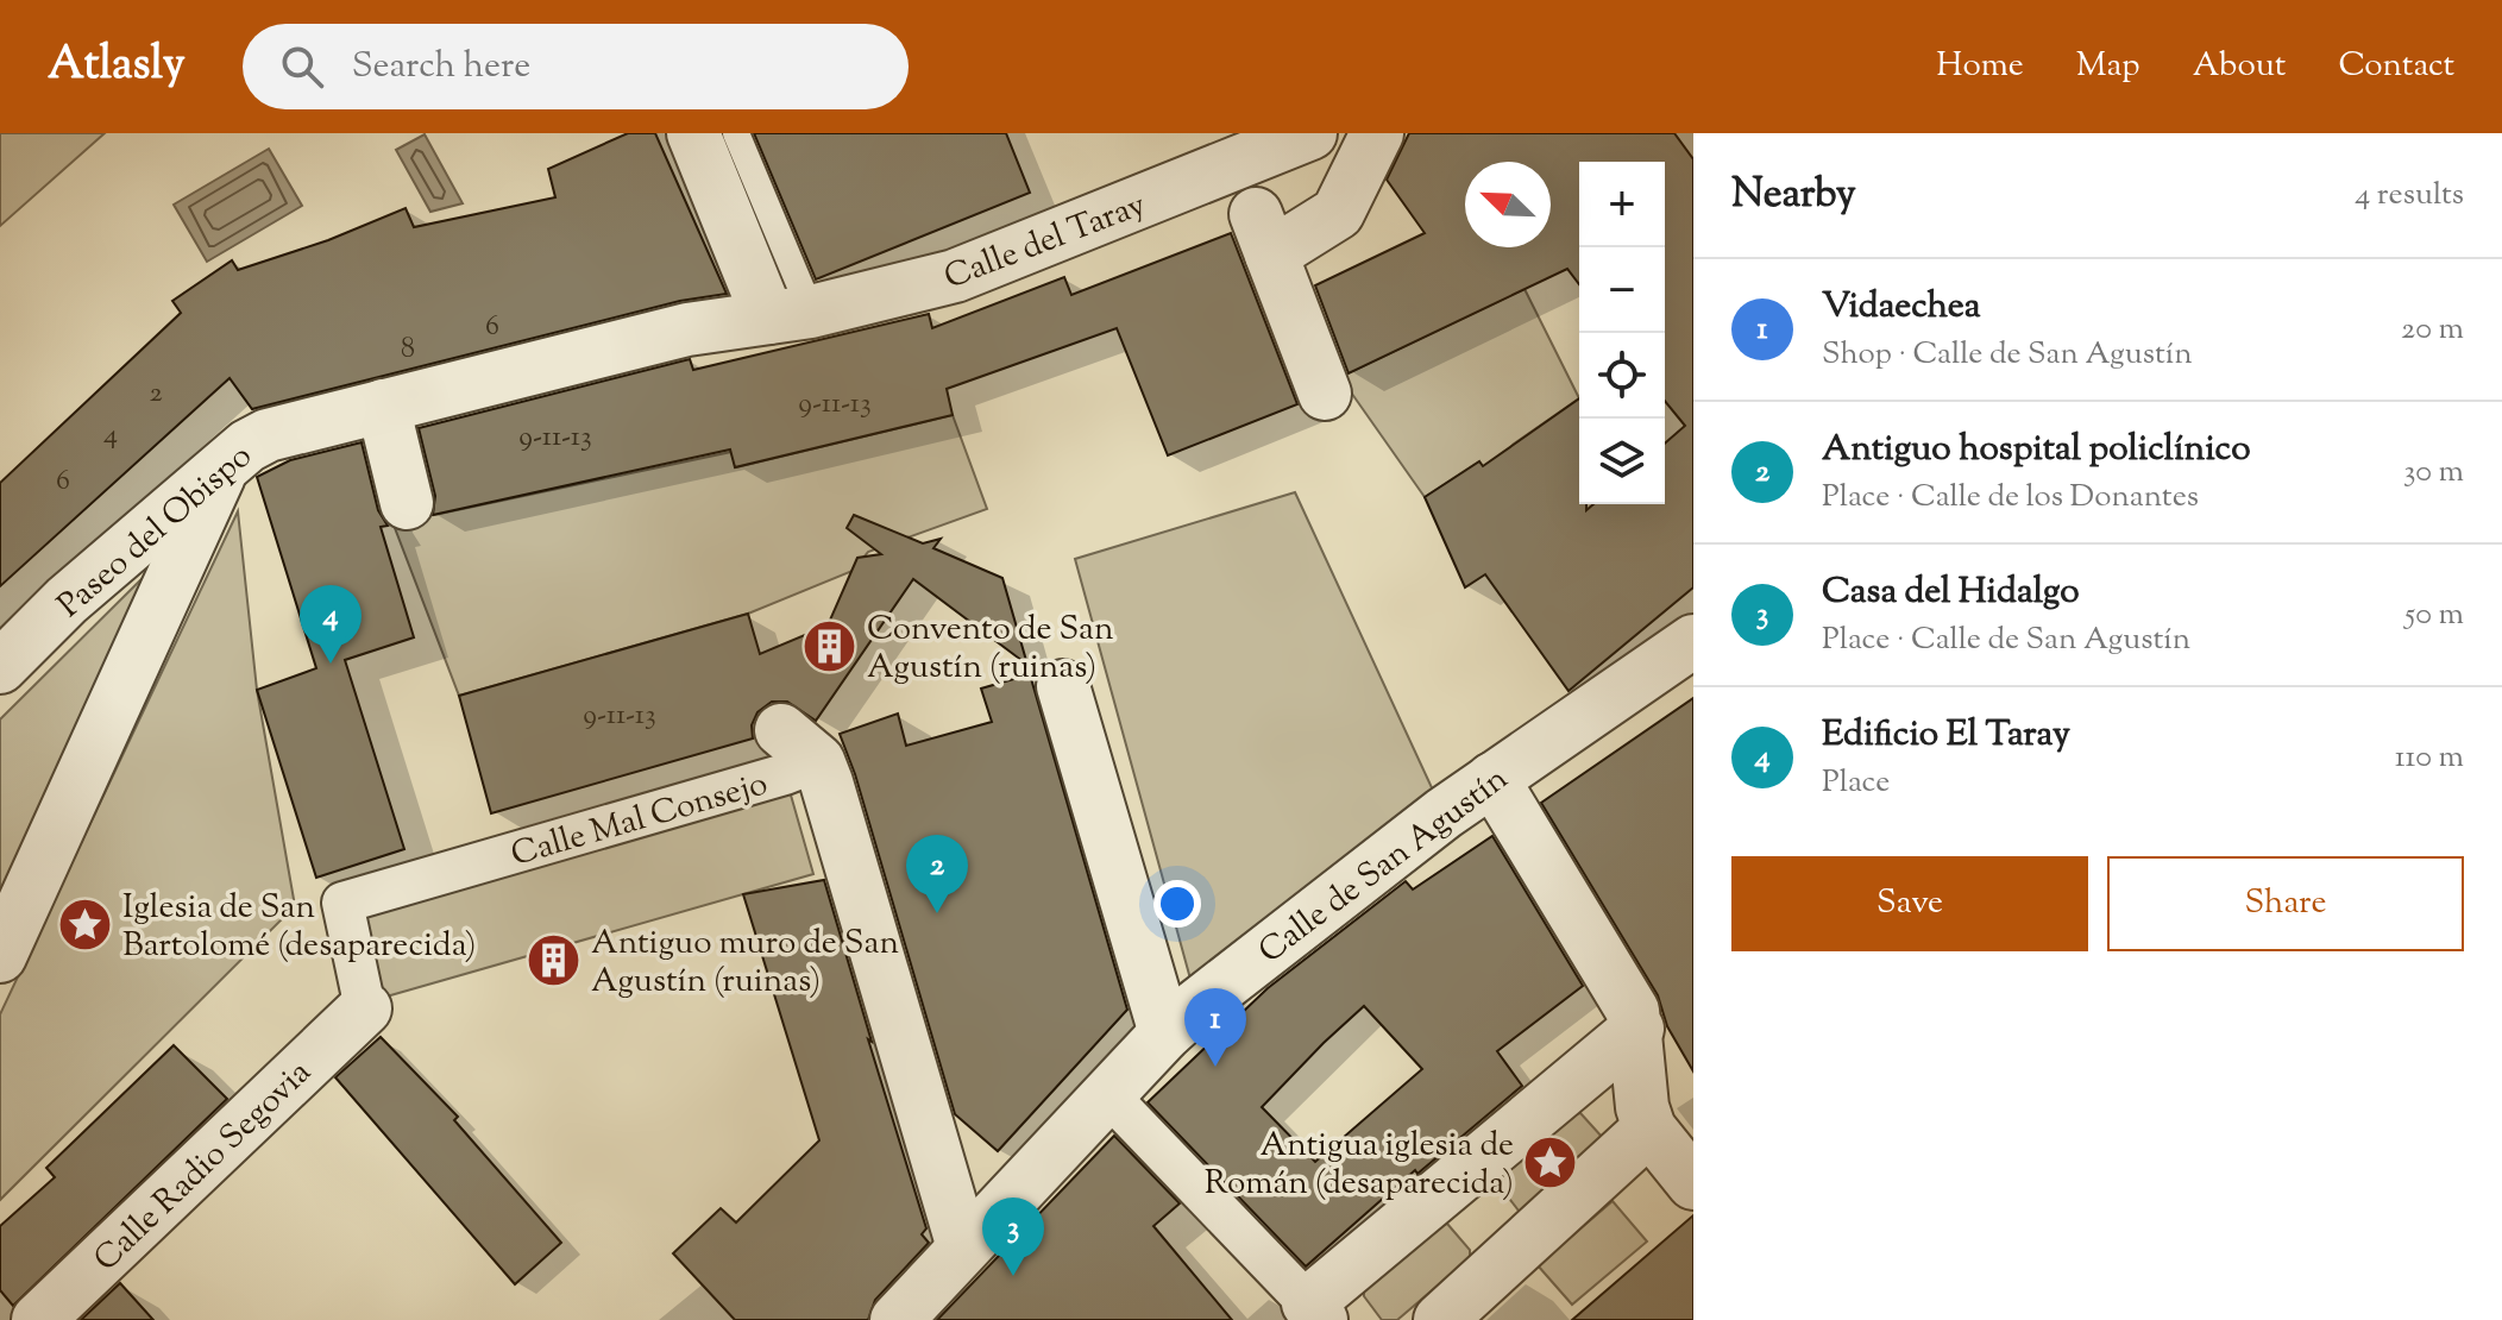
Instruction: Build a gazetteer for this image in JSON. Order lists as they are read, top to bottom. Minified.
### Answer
{"streets":{"street":["Calle del Taray","Paseo del Obispo","Calle Mal Consejo","Calle de San Agustín","Calle Radio Segovia"]},"crossings":[["Calle del Taray","Paseo del Obispo"],["Calle Mal Consejo","Calle Radio Segovia"]],"places":{"building":["Convento de San Agustín (ruinas)","Antiguo muro de San Agustín (ruinas)"],"place":["Iglesia de San Bartolomé (desaparecida)","Antigua iglesia de Román (desaparecida)"]},"house_numbers":["6","8","2","9-11-13","4","9-11-13","6","9-11-13"],"north":"top left","page":{"header":"Atlasly","search":"Search here","nav":["Home","Map","About","Contact"],"heading":["Nearby","4 results"],"map_buttons":["+","−"],"list":[{"mark":"1","name":"Vidaechea","note":"Shop · Calle de San Agustín","value":"20 m"},{"mark":"2","name":"Antiguo hospital policlínico","note":"Place · Calle de los Donantes","value":"30 m"},{"mark":"3","name":"Casa del Hidalgo","note":"Place · Calle de San Agustín","value":"50 m"},{"mark":"4","name":"Edificio El Taray","note":"Place","value":"110 m"}],"pins":["4","2","1","3"],"buttons":["Save","Share"]}}
